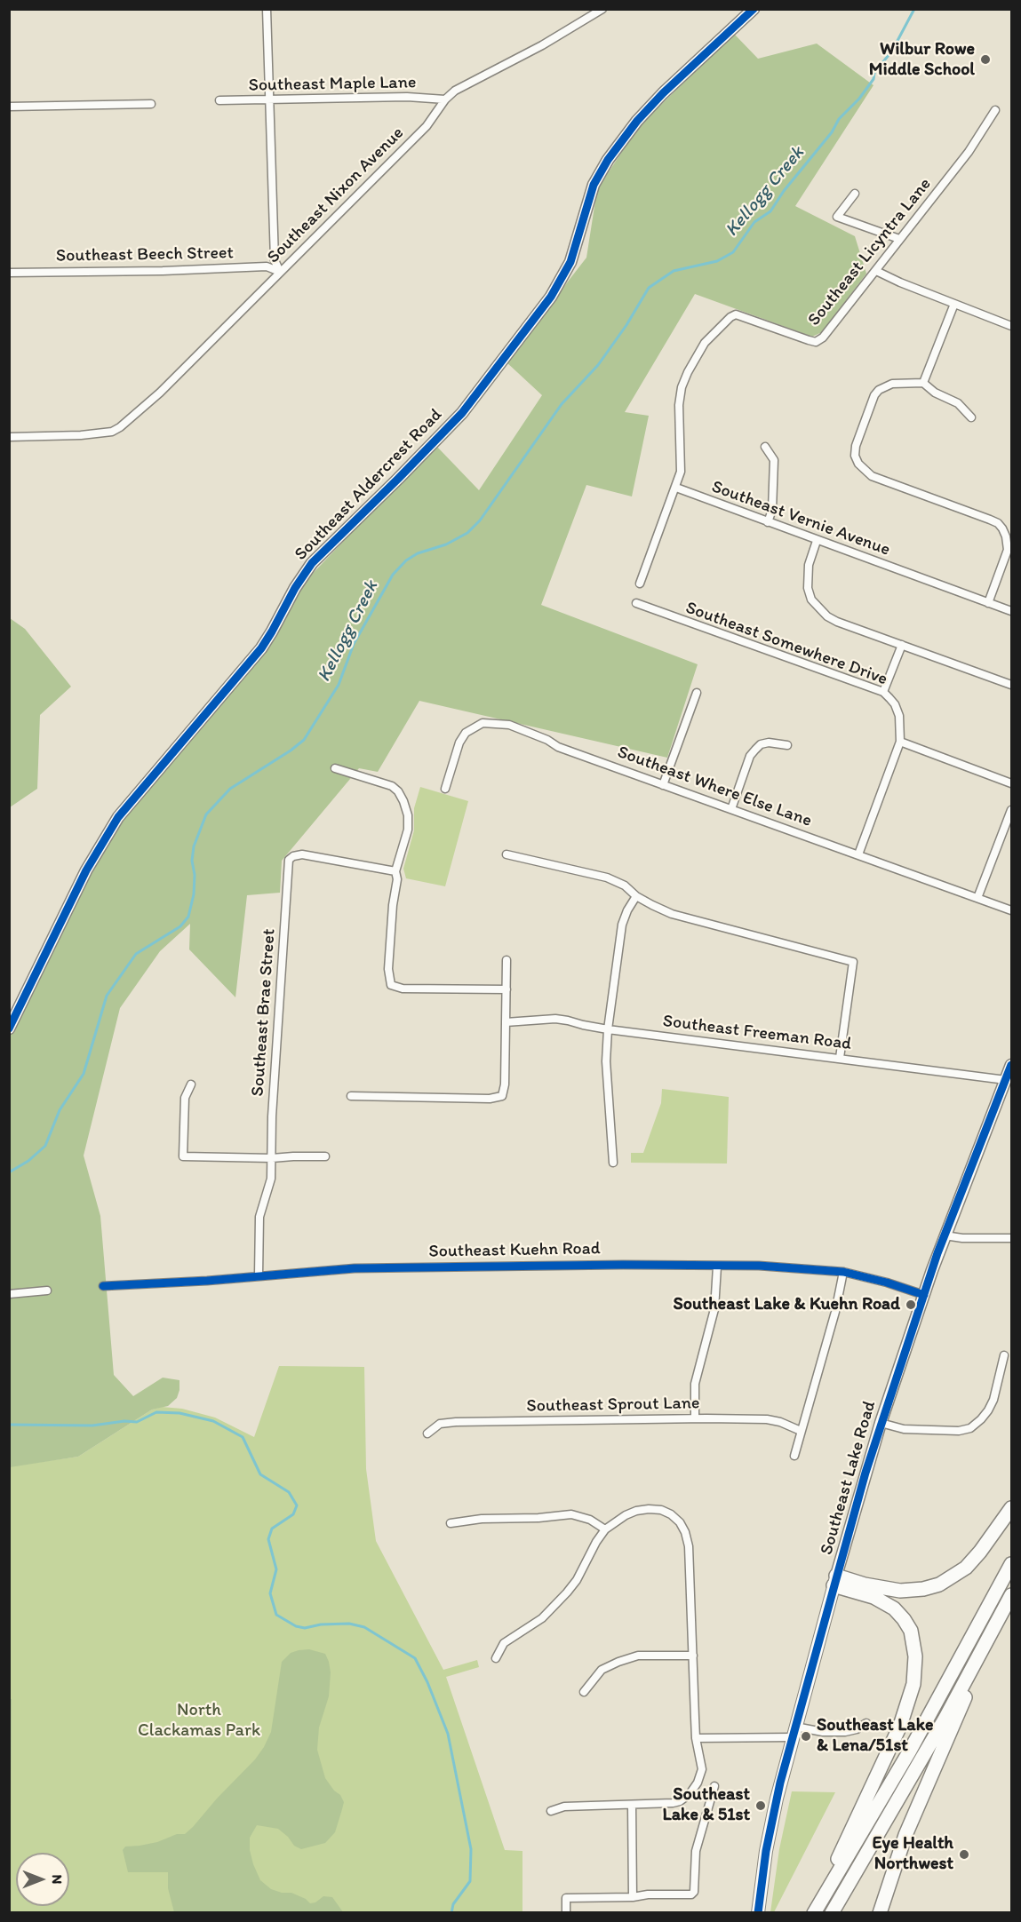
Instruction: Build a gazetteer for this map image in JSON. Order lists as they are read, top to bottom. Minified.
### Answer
{"streets":{"main road":["Southeast Lake Road"],"street":["Southeast Maple Lane","Southeast Nixon Avenue","Southeast Licyntra Lane","Southeast Beech Street","Southeast Aldercrest Road","Southeast Vernie Avenue","Southeast Somewhere Drive","Southeast Where Else Lane","Southeast Brae Street","Southeast Freeman Road","Southeast Kuehn Road","Southeast Sprout Lane"]},"crossings":[["Southeast Maple Lane","Southeast Nixon Avenue"],["Southeast Nixon Avenue","Southeast Beech Street"],["Southeast Licyntra Lane","Southeast Vernie Avenue"],["Southeast Somewhere Drive","Southeast Where Else Lane"],["Southeast Brae Street","Southeast Kuehn Road"],["Southeast Freeman Road","Southeast Lake Road"],["Southeast Kuehn Road","Southeast Lake Road"]],"water":["Kellogg Creek"],"parks":["North Clackamas Park"],"places":["Wilbur Rowe Middle School","Southeast Lake & Kuehn Road","Southeast Lake & Lena/51st","Southeast Lake & 51st","Eye Health Northwest"],"north":"right"}
